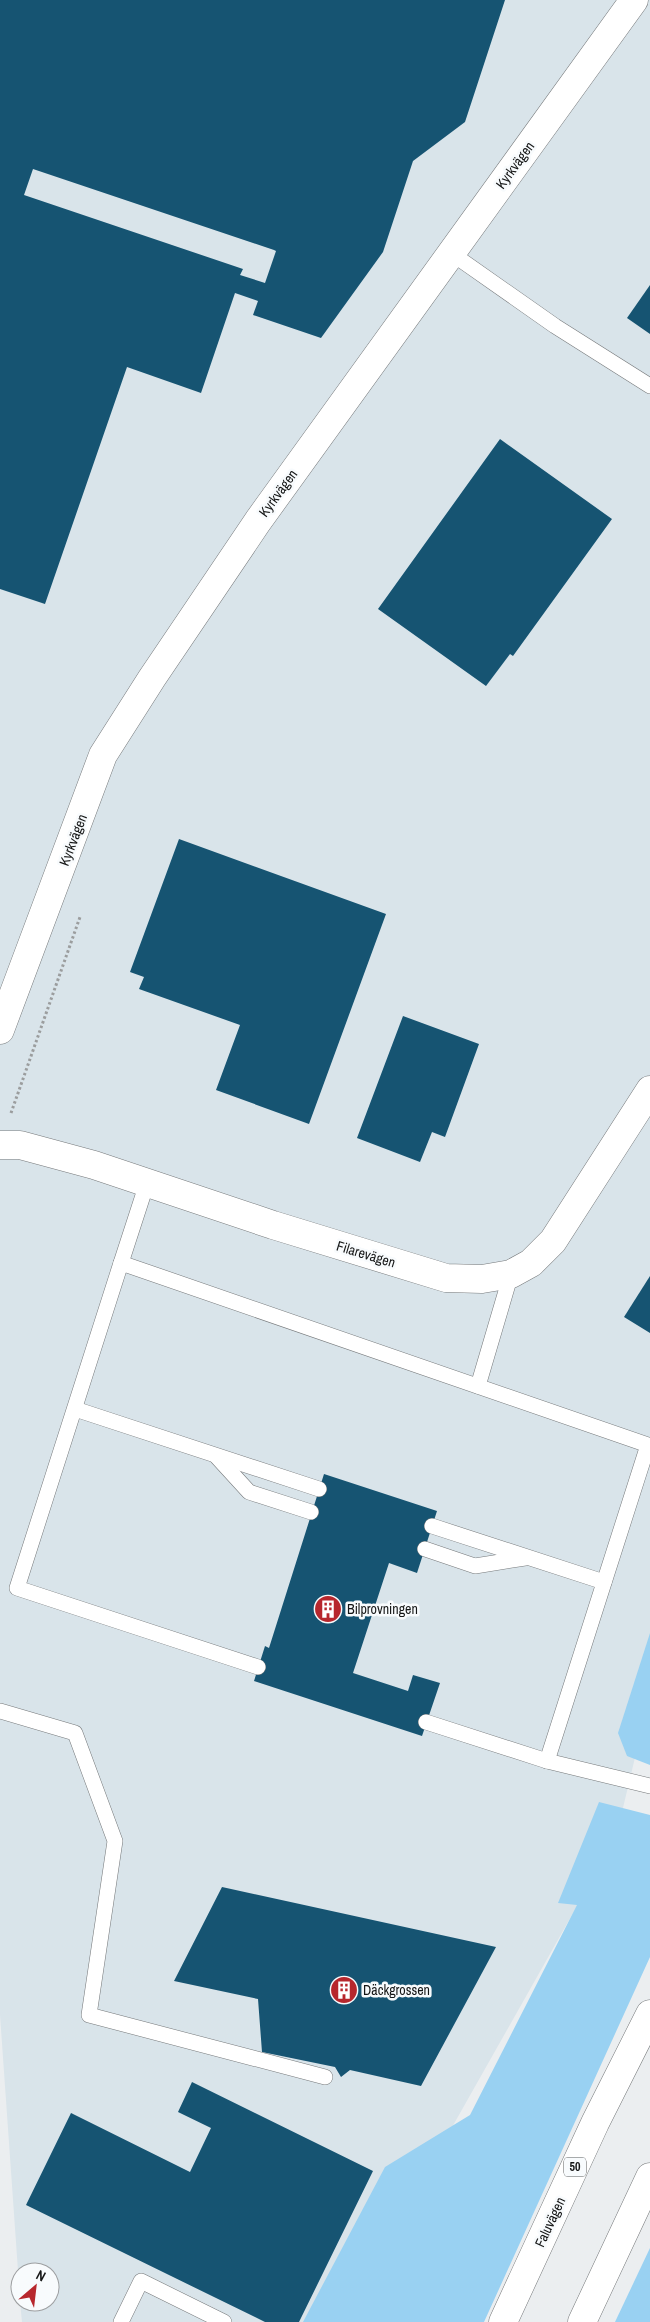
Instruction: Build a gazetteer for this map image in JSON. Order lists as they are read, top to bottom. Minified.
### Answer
{"streets":{"main road":["Kyrkvägen","Filarevägen","50","Faluvägen"]},"places":{"building":["Bilprovningen","Däckgrossen"]},"north":"top right"}
